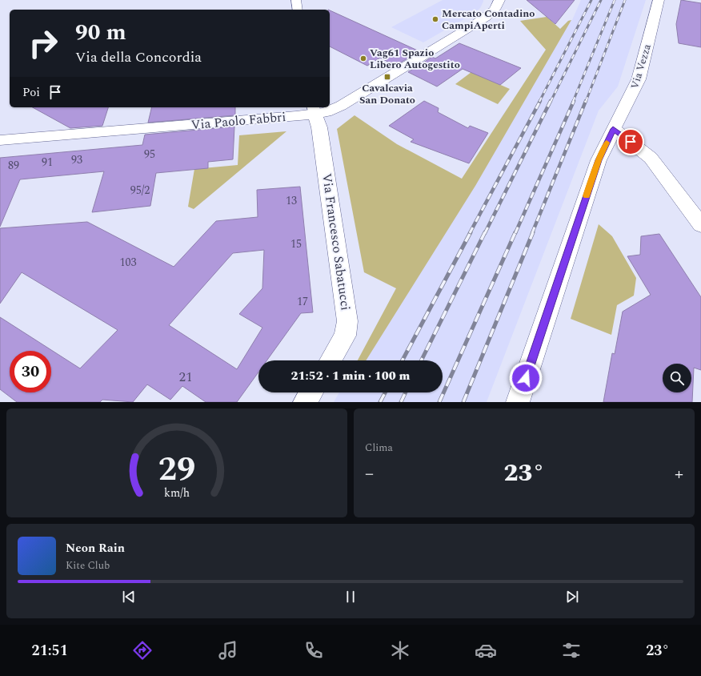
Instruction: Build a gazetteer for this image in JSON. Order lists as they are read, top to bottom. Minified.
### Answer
{"streets":{"street":["Via Vezza","Via Paolo Fabbri","Via Francesco Sabatucci"]},"crossings":[["Via Paolo Fabbri","Via Francesco Sabatucci"]],"places":{"other":["Mercato Contadino CampiAperti","Vag61 Spazio Libero Autogestito"],"transit":["Cavalcavia San Donato"]},"house_numbers":["95","93","91","89","95/2","13","15","103","17","21"],"page":{"turn":["90 m","Via della Concordia"],"then":"Poi","limit":"30","trip":"21:52 · 1 min · 100 m","tile":"Clima","heat":["−","23°","+"],"song":["Neon Rain","Kite Club"],"tabs":["21:51","23°"],"gauge":["29","km/h"]}}
